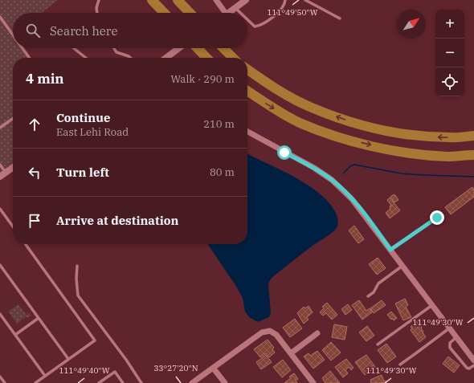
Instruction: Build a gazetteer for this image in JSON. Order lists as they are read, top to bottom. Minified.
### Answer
{"north":"top right","page":{"map_buttons":["+","−"],"search":"Search here","heading":["4 min","Walk · 290 m"],"list":[["Continue","East Lehi Road","210 m"],["Turn left","80 m"],"Arrive at destination"]},"coordinates":["111°49'50\"W","111°49'30\"W","33°27'20\"N","111°49'40\"W"]}
